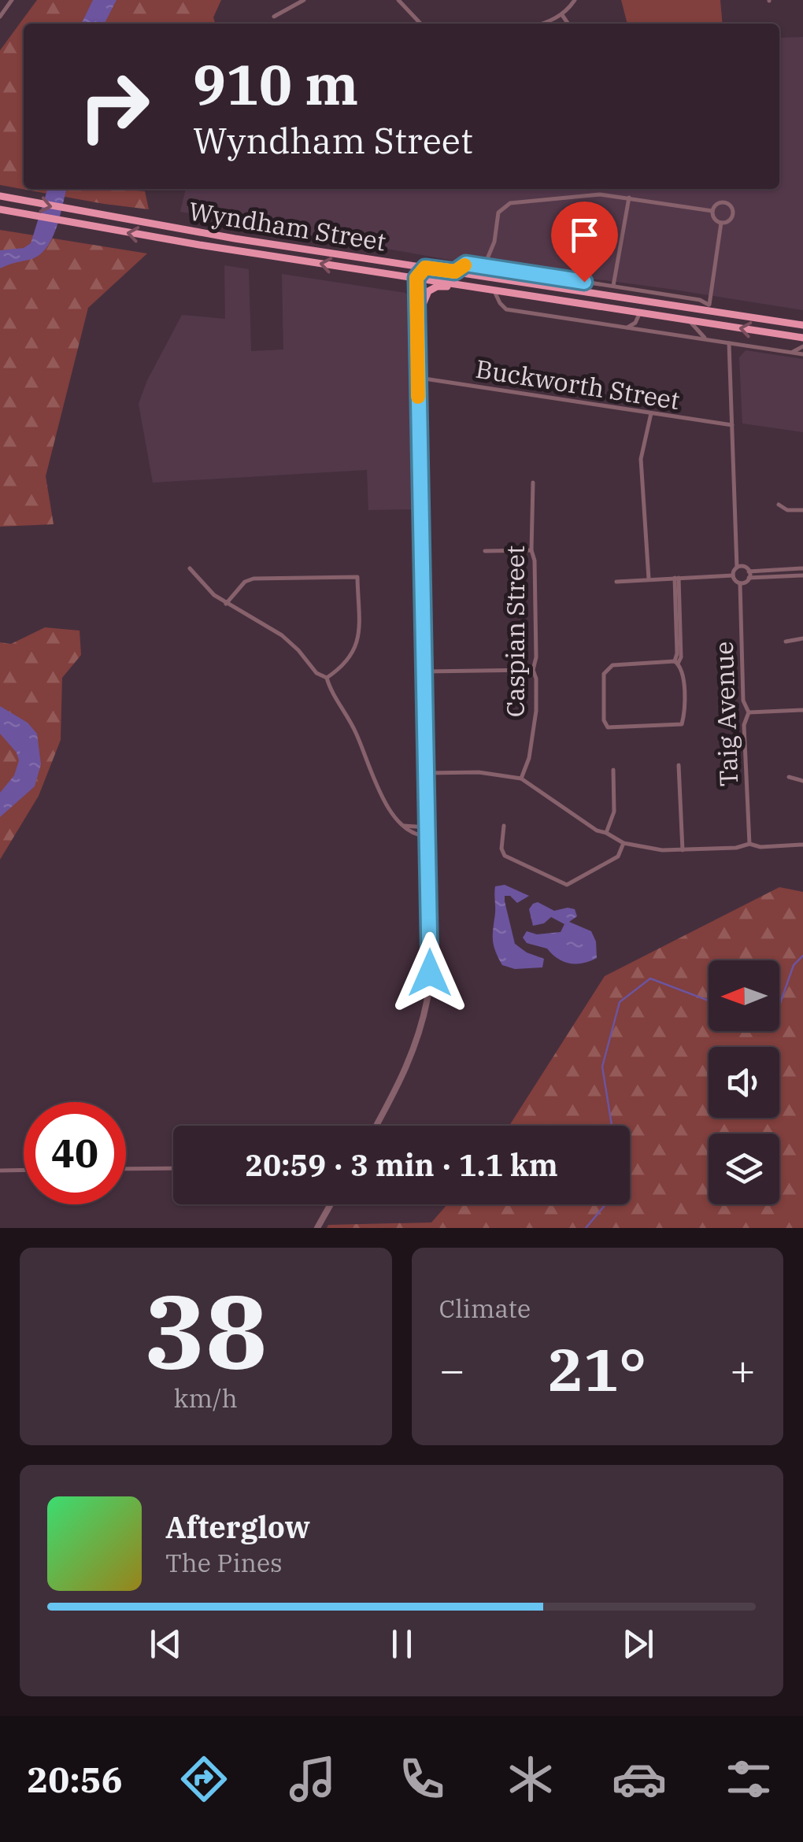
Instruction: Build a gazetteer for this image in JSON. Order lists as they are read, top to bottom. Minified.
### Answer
{"streets":{"highway":["Wyndham Street"],"street":["Buckworth Street","Caspian Street","Taig Avenue"]},"north":"left","page":{"turn":["910 m","Wyndham Street"],"limit":"40","trip":"20:59 · 3 min · 1.1 km","tile":[["38","km/h"],"Climate"],"heat":["−","21°","+"],"song":["Afterglow","The Pines"],"tabs":"20:56"}}
